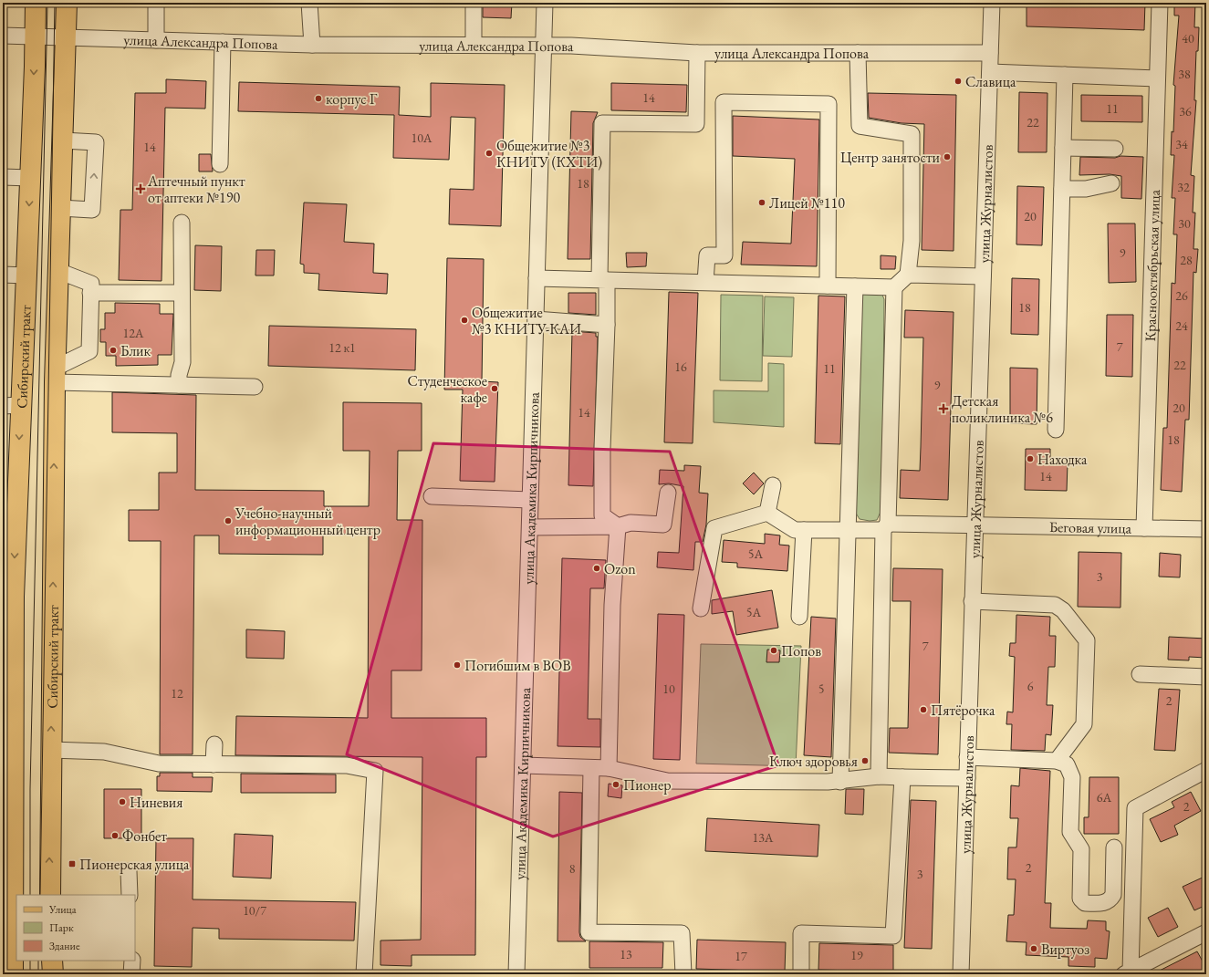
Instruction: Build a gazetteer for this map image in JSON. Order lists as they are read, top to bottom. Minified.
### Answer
{"streets":{"main road":["Сибирский тракт"],"street":["улица Александра Попова","улица Журналистов","Краснооктябрьская улица","улица Академика Кирпичникова","Беговая улица"]},"crossings":[["улица Александра Попова","улица Журналистов"],["улица Александра Попова","Сибирский тракт"],["улица Александра Попова","улица Академика Кирпичникова"],["улица Журналистов","Беговая улица"],["Краснооктябрьская улица","Беговая улица"]],"places":{"other":["Славица","корпус Г","Общежитие №3 КНИТУ (КХТИ)","Центр занятости","Лицей №110","Общежитие №3 КНИТУ-КАИ","Блик","Студенческое кафе","Находка","Учебно-научный информационный центр","Ozon","Попов","Погибшим в ВОВ","Пятёрочка","Ключ здоровья","Пионер","Ниневия","Фонбет","Виртуоз"],"health":["Аптечный пункт от аптеки №190","Детская поликлиника №6"],"transit":["Пионерская улица"]},"house_numbers":["40","38","14","11","36","22","10А","34","14","18","32","20","30","9","28","26","18","24","12А","7","12 к1","22","16","11","9","20","14","18","14","5А","3","5А","7","6","10","5","12","2","6А","2","13А","2","8","3","10/7","13","19","17"],"legend":["Улица","Парк","Здание"]}
